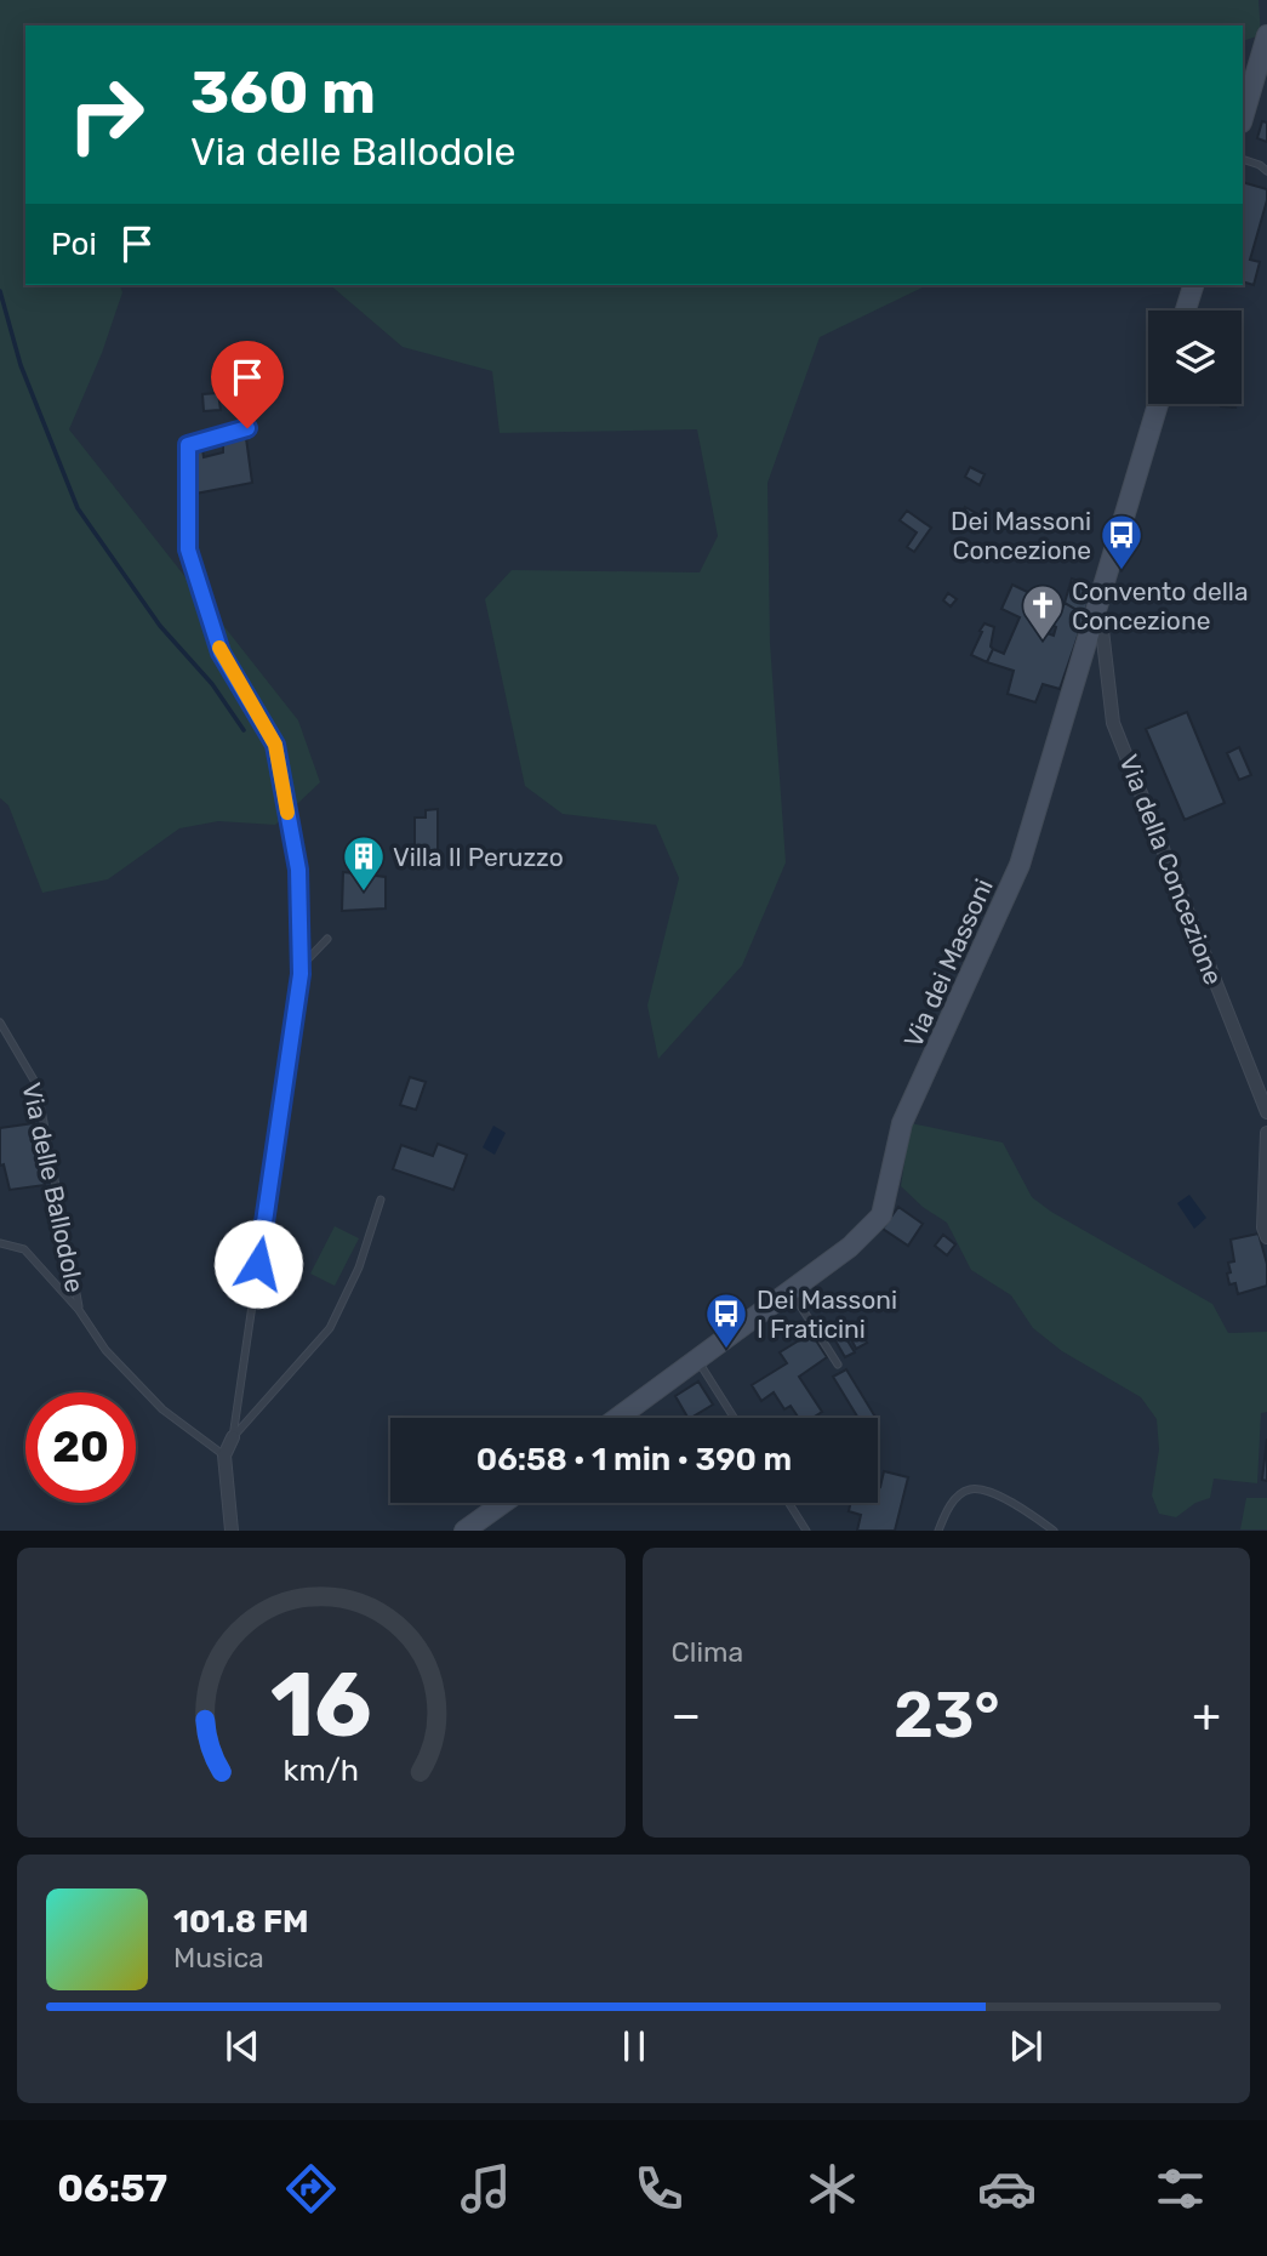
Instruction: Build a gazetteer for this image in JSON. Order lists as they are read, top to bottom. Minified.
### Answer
{"streets":{"street":["Via della Concezione","Via dei Massoni"],"lane":["Via delle Ballodole"]},"crossings":[["Via della Concezione","Via dei Massoni"]],"places":{"bus stop":["Dei Massoni Concezione","Dei Massoni I Fraticini"],"church":["Convento della Concezione"],"building":["Villa Il Peruzzo"]},"page":{"turn":["360 m","Via delle Ballodole"],"then":"Poi","limit":"20","trip":"06:58 · 1 min · 390 m","tile":"Clima","heat":["−","23°","+"],"song":["101.8 FM","Musica"],"tabs":"06:57","gauge":["16","km/h"]}}
